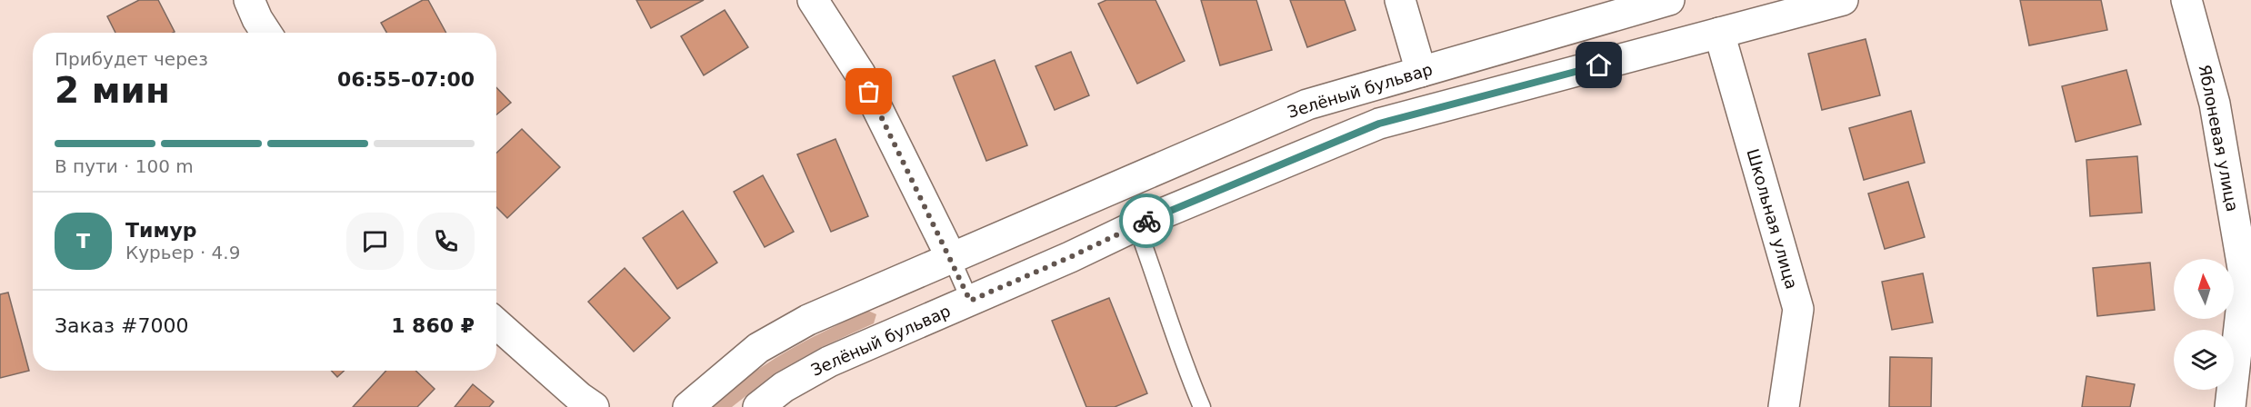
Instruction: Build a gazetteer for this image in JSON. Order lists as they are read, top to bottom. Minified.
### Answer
{"streets":{"street":["Зелёный бульвар","Яблоневая улица","Школьная улица"]},"crossings":[["Зелёный бульвар","Школьная улица"]],"north":"top","page":{"heading":["2 мин","Прибудет через","06:55–07:00"],"panel":["Тимур","Курьер · 4.9","Заказ #7000","1 860 ₽"],"bar":"В пути · 100 m","round":"Т"}}
